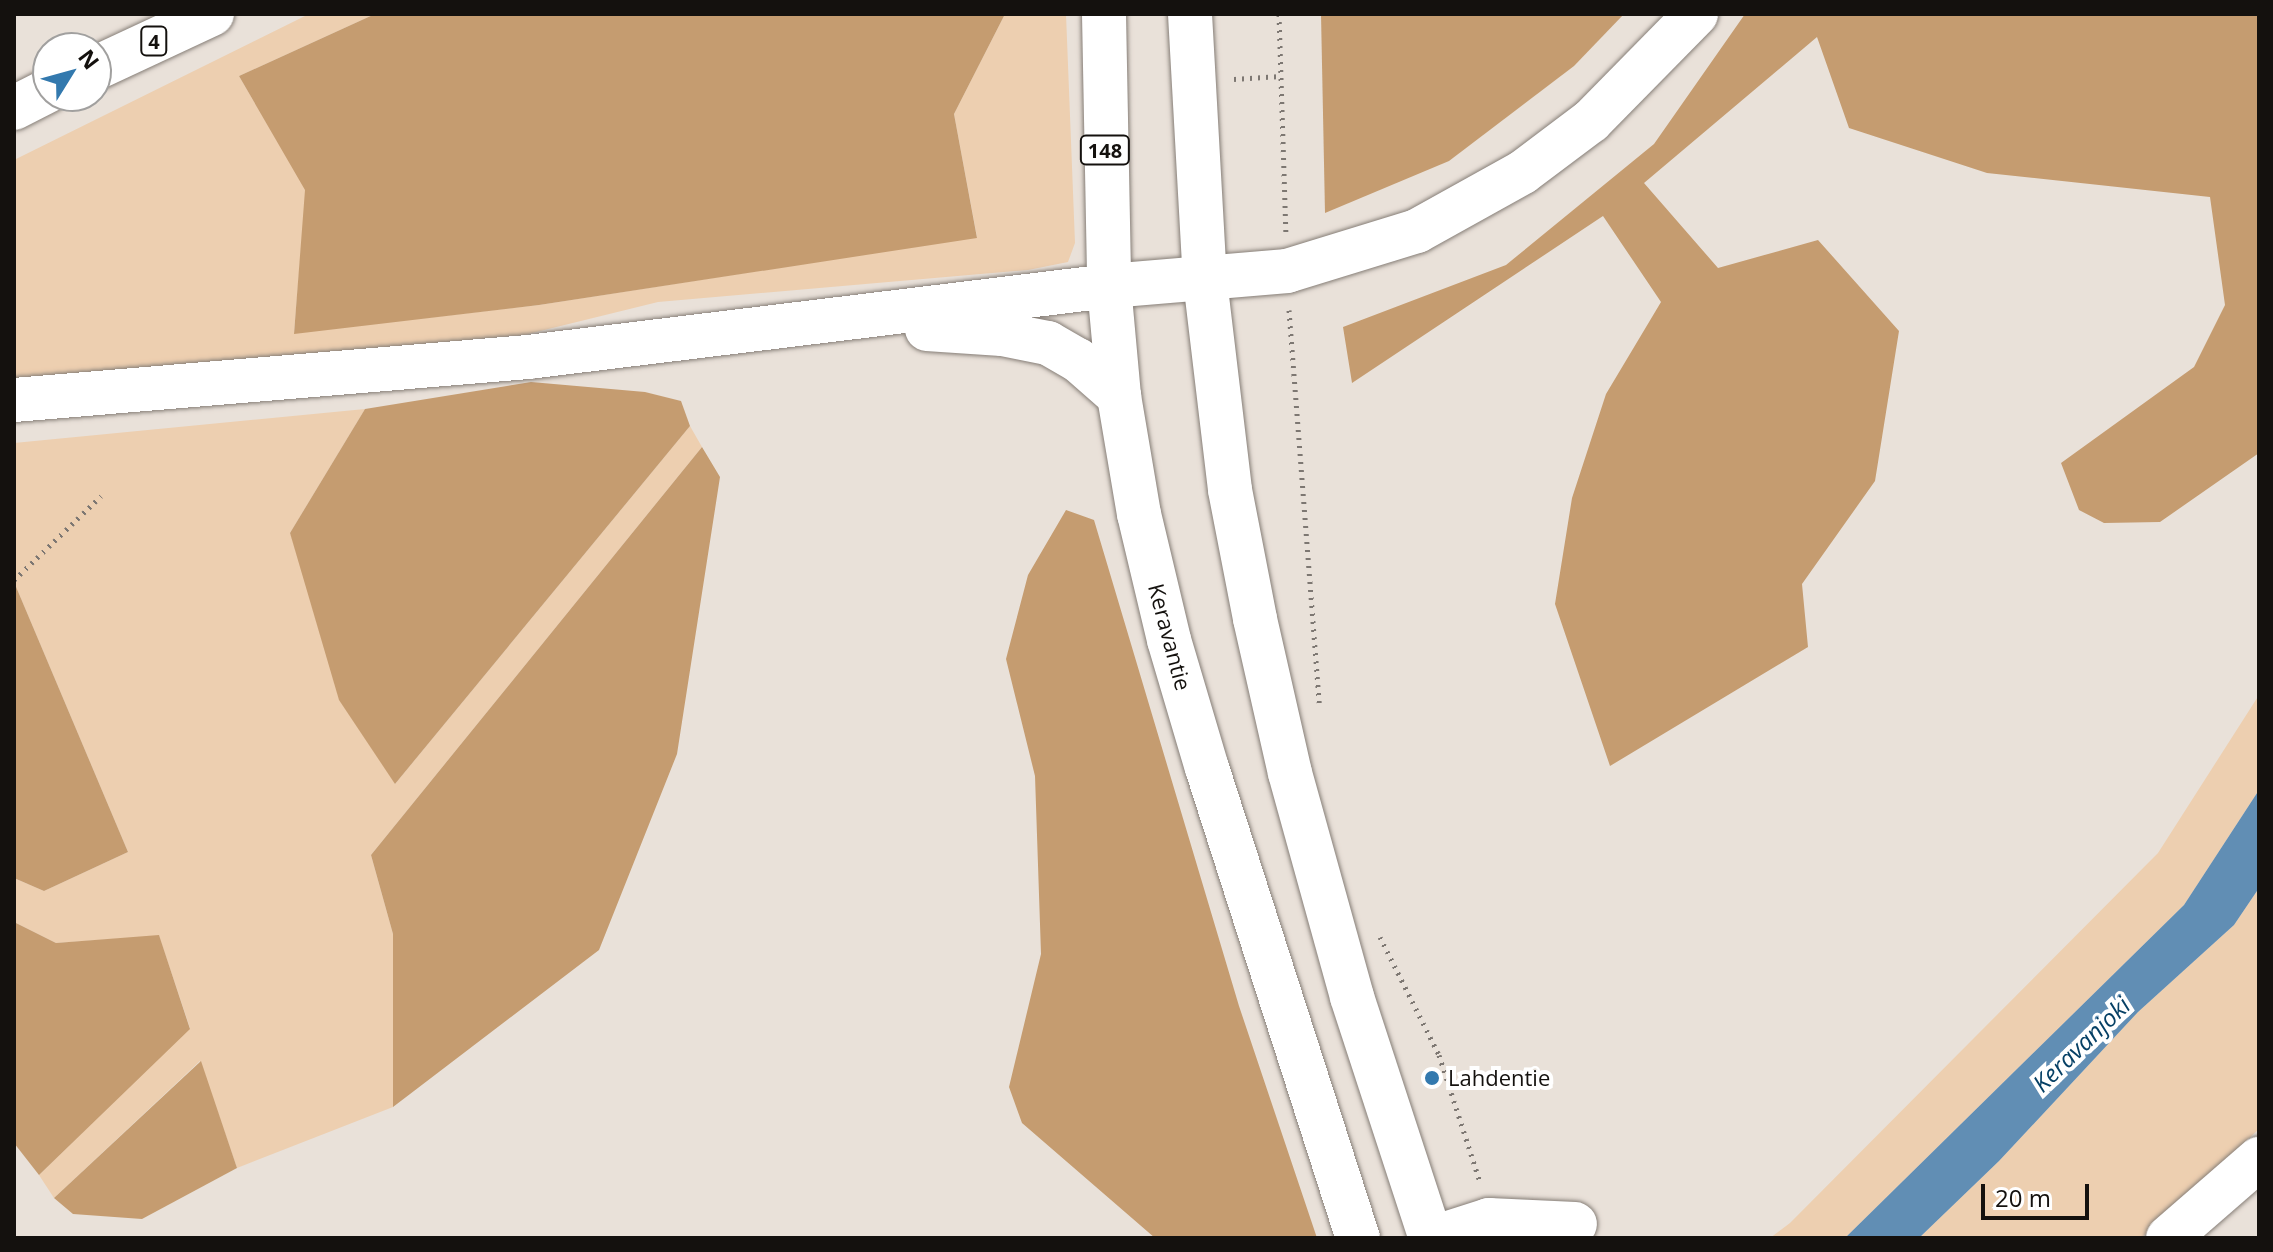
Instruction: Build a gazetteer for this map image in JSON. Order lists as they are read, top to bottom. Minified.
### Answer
{"streets":{"main road":["4","148","Keravantie"]},"water":["Keravanjoki"],"places":["Lahdentie"],"scale_bar":"20 m","north":"top right"}
